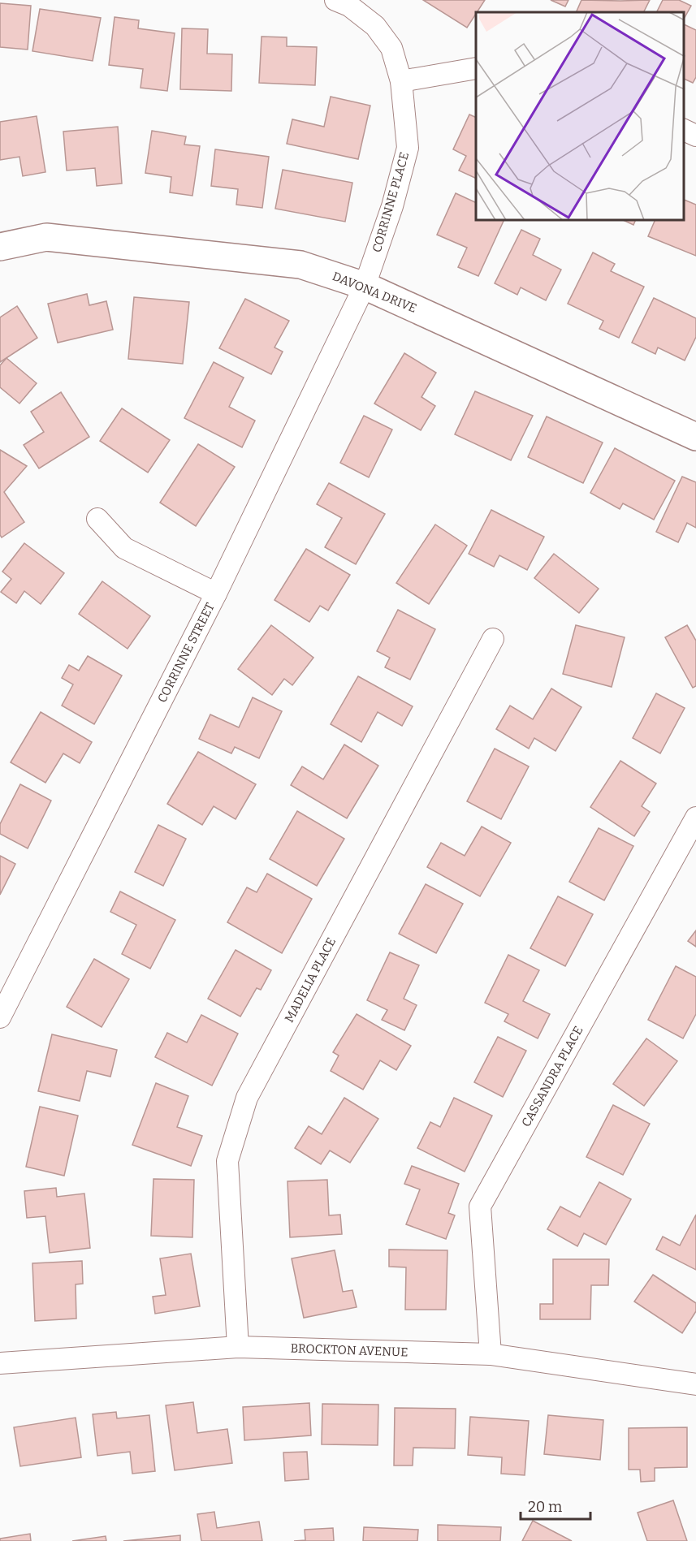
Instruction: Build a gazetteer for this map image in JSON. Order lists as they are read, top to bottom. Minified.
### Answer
{"streets":{"street":["CORRINNE PLACE","DAVONA DRIVE","CORRINNE STREET","MADELIA PLACE","CASSANDRA PLACE","BROCKTON AVENUE"]},"crossings":[["CORRINNE PLACE","DAVONA DRIVE"],["CORRINNE PLACE","CORRINNE STREET"],["DAVONA DRIVE","CORRINNE STREET"],["MADELIA PLACE","BROCKTON AVENUE"],["CASSANDRA PLACE","BROCKTON AVENUE"]],"scale_bar":"20 m"}
